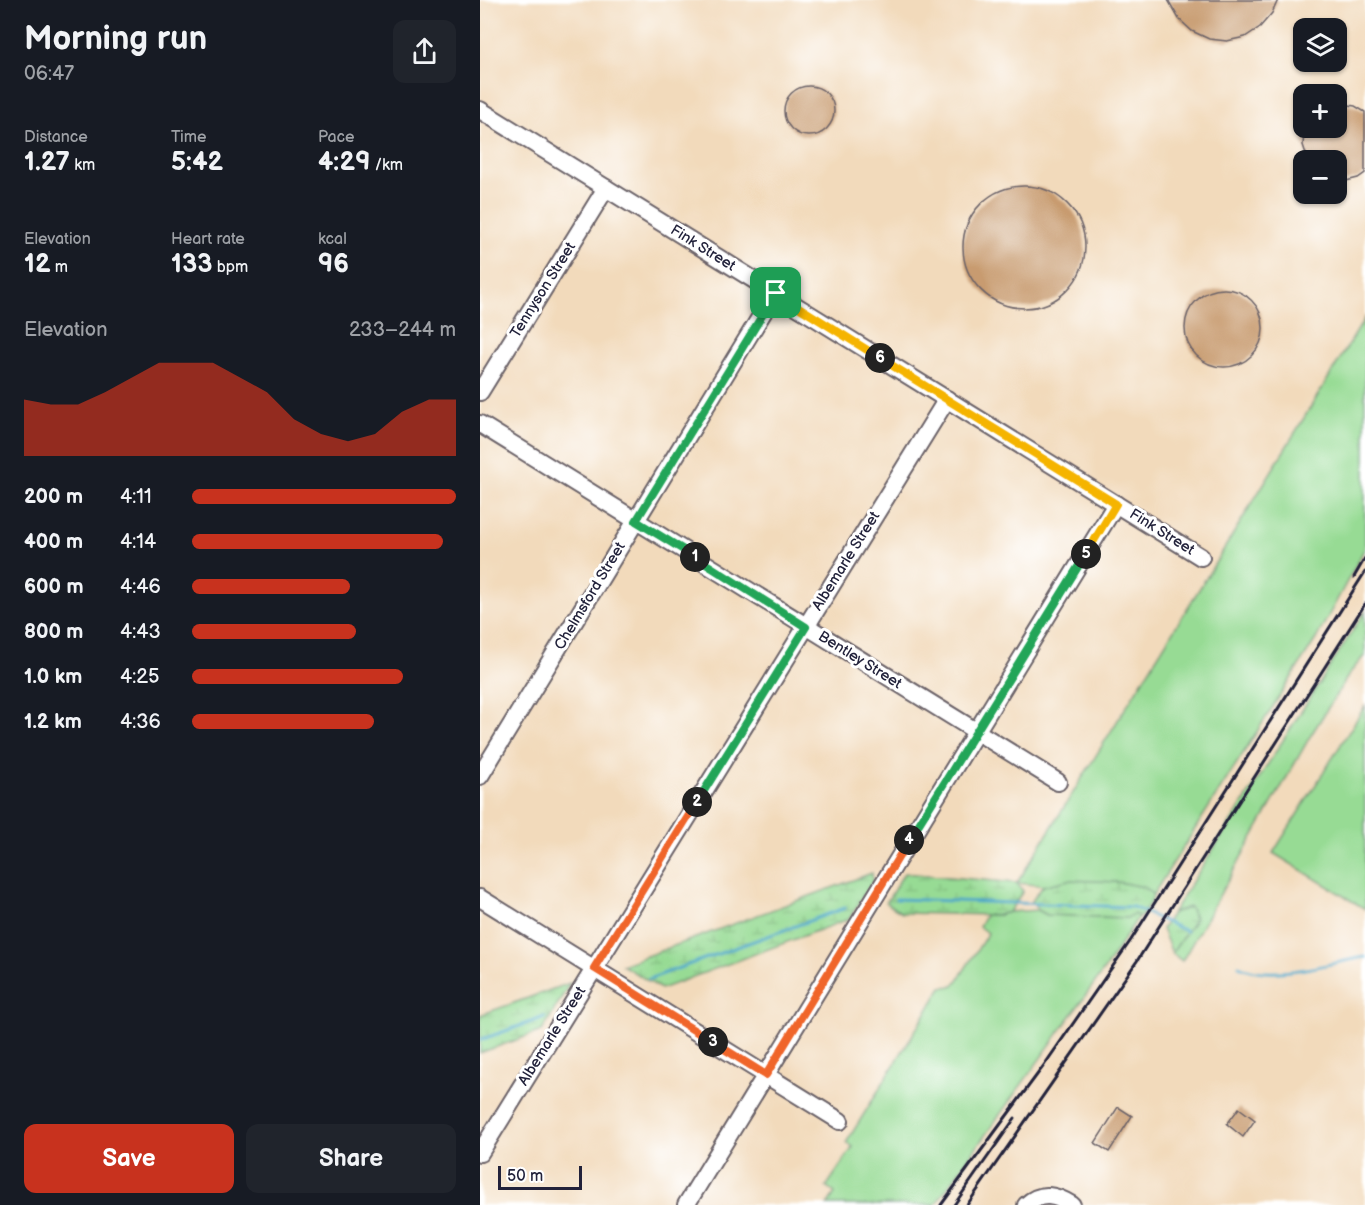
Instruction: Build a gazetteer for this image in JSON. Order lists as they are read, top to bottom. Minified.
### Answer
{"streets":{"street":["Fink Street","Tennyson Street","Albemarle Street","Chelmsford Street","Bentley Street"]},"crossings":[["Fink Street","Tennyson Street"],["Fink Street","Albemarle Street"],["Fink Street","Chelmsford Street"],["Albemarle Street","Bentley Street"],["Chelmsford Street","Bentley Street"]],"scale_bar":"50 m","page":{"heading":["Morning run","06:47"],"map_buttons":["+","−"],"stats":[["Distance","1.27 km"],["Time","5:42"],["Pace","4:29 /km"],["Elevation","12 m"],["Heart rate","133 bpm"],["kcal","96"]],"chart":["Elevation","233–244 m"],"pins":["6","5","1","2","4","3"],"list":[{"name":"200 m","note":"4:11"},{"name":"400 m","note":"4:14"},{"name":"600 m","note":"4:46"},{"name":"800 m","note":"4:43"},{"name":"1.0 km","note":"4:25"},{"name":"1.2 km","note":"4:36"}],"buttons":["Save","Share"],"scale":"50 m"}}
